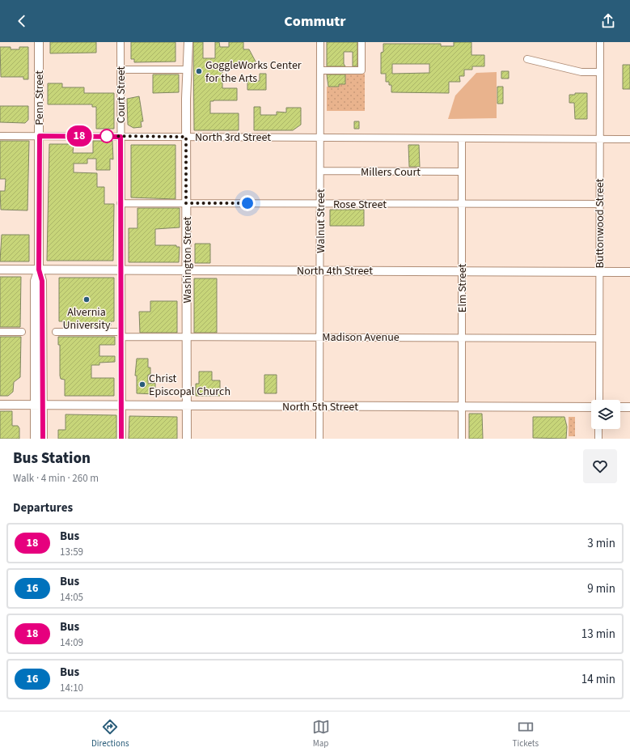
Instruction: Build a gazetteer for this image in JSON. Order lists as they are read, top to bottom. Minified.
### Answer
{"streets":{"main road":["Penn Street","Washington Street","North 4th Street","North 5th Street"],"street":["Court Street","North 3rd Street","Millers Court","Rose Street","Walnut Street","Buttonwood Street","Elm Street","Madison Avenue"]},"crossings":[["Court Street","North 3rd Street"],["Court Street","Rose Street"],["Court Street","North 4th Street"],["Court Street","Madison Avenue"],["Court Street","North 5th Street"],["Penn Street","North 3rd Street"],["Penn Street","North 4th Street"],["Penn Street","North 5th Street"],["North 3rd Street","Walnut Street"],["North 3rd Street","Buttonwood Street"],["North 3rd Street","Washington Street"],["North 3rd Street","Elm Street"],["Millers Court","Walnut Street"],["Millers Court","Elm Street"],["Rose Street","Walnut Street"],["Rose Street","Buttonwood Street"],["Rose Street","Washington Street"],["Rose Street","Elm Street"],["Walnut Street","North 4th Street"],["Walnut Street","Madison Avenue"],["Walnut Street","North 5th Street"],["Buttonwood Street","North 4th Street"],["Buttonwood Street","Madison Avenue"],["Washington Street","North 4th Street"],["Washington Street","Madison Avenue"],["Washington Street","North 5th Street"],["North 4th Street","Elm Street"],["Elm Street","Madison Avenue"],["Elm Street","North 5th Street"]],"places":["GoggleWorks Center for the Arts","Alvernia University","Christ Episcopal Church"],"lines":["bus line 18"],"page":{"header":"Commutr","on_map":"18","heading":[["Bus Station","Walk · 4 min · 260 m"],"Departures"],"list":[{"mark":"18","name":"Bus","note":"13:59","value":"3 min"},{"mark":"16","name":"Bus","note":"14:05","value":"9 min"},{"mark":"18","name":"Bus","note":"14:09","value":"13 min"},{"mark":"16","name":"Bus","note":"14:10","value":"14 min"}],"tabs":["Directions","Map","Tickets"]}}
